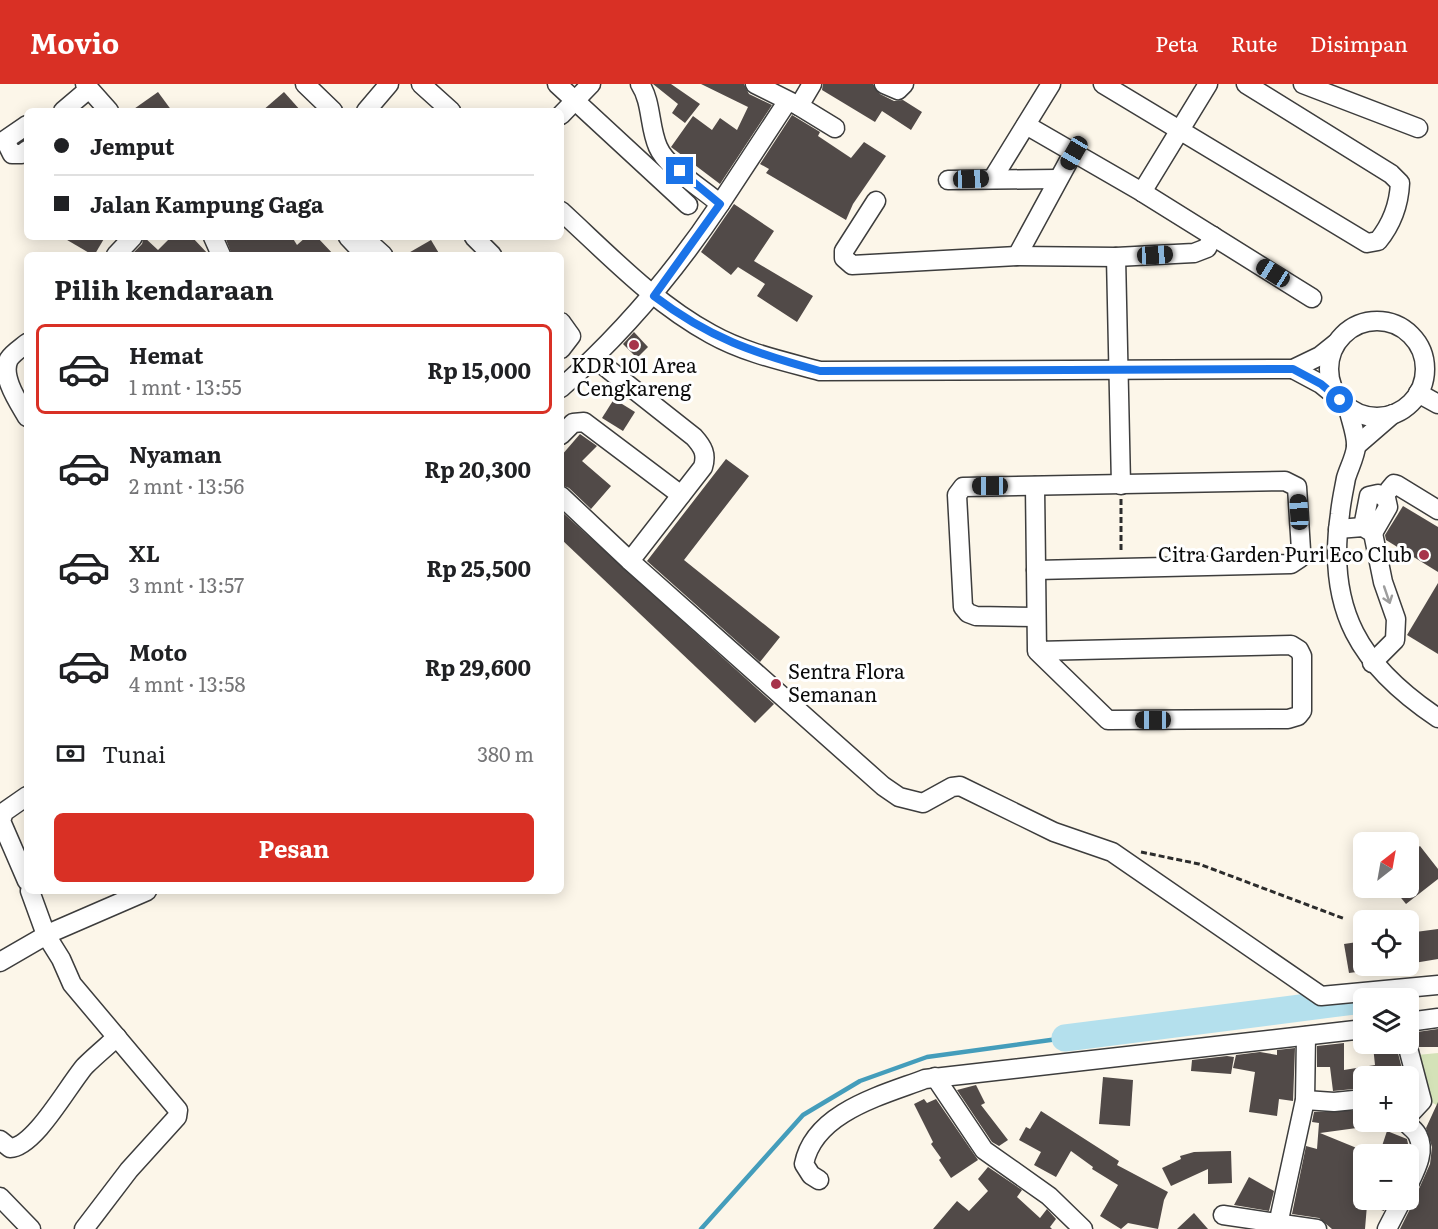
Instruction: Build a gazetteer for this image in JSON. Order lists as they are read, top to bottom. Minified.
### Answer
{"places":["KDR 101 Area Cengkareng","Citra Garden Puri Eco Club","Sentra Flora Semanan"],"north":"top right","page":{"header":"Movio","nav":["Peta","Rute","Disimpan"],"banner":["Jemput","Jalan Kampung Gaga"],"heading":"Pilih kendaraan","list":[{"name":"Hemat","note":"1 mnt · 13:55","value":"Rp 15,000"},{"name":"Nyaman","note":"2 mnt · 13:56","value":"Rp 20,300"},{"name":"XL","note":"3 mnt · 13:57","value":"Rp 25,500"},{"name":"Moto","note":"4 mnt · 13:58","value":"Rp 29,600"}],"pay":["Tunai","380 m"],"buttons":"Pesan","map_buttons":["+","−"]}}
